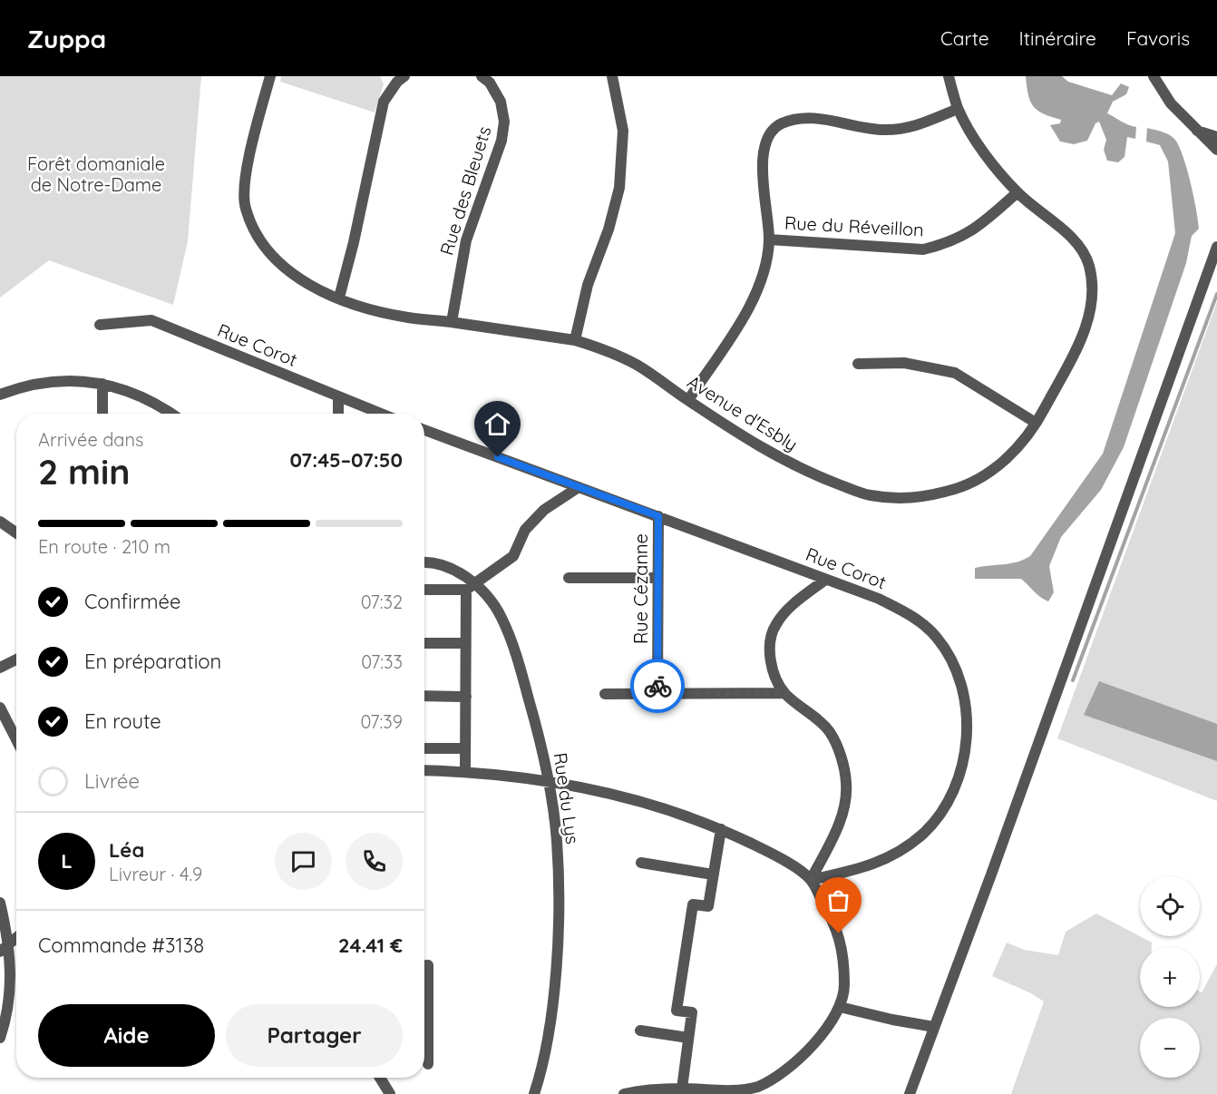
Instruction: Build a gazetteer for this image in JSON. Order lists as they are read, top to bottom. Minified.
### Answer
{"streets":{"street":["Rue des Bleuets","Rue du Réveillon","Rue Corot","Avenue d'Esbly","Rue Cézanne","Rue du Lys"]},"crossings":[["Rue des Bleuets","Avenue d'Esbly"],["Rue du Réveillon","Avenue d'Esbly"],["Rue Corot","Rue Cézanne"]],"parks":["Forêt domaniale de Notre-Dame"],"page":{"header":"Zuppa","nav":["Carte","Itinéraire","Favoris"],"heading":["2 min","Arrivée dans","07:45–07:50"],"panel":["Léa","Livreur · 4.9","Commande #3138","24.41 €"],"bar":"En route · 210 m","list":[["Confirmée","07:32"],["En préparation","07:33"],["En route","07:39"],"Livrée"],"round":"L","map_buttons":["+","−"],"buttons":["Aide","Partager"]}}
